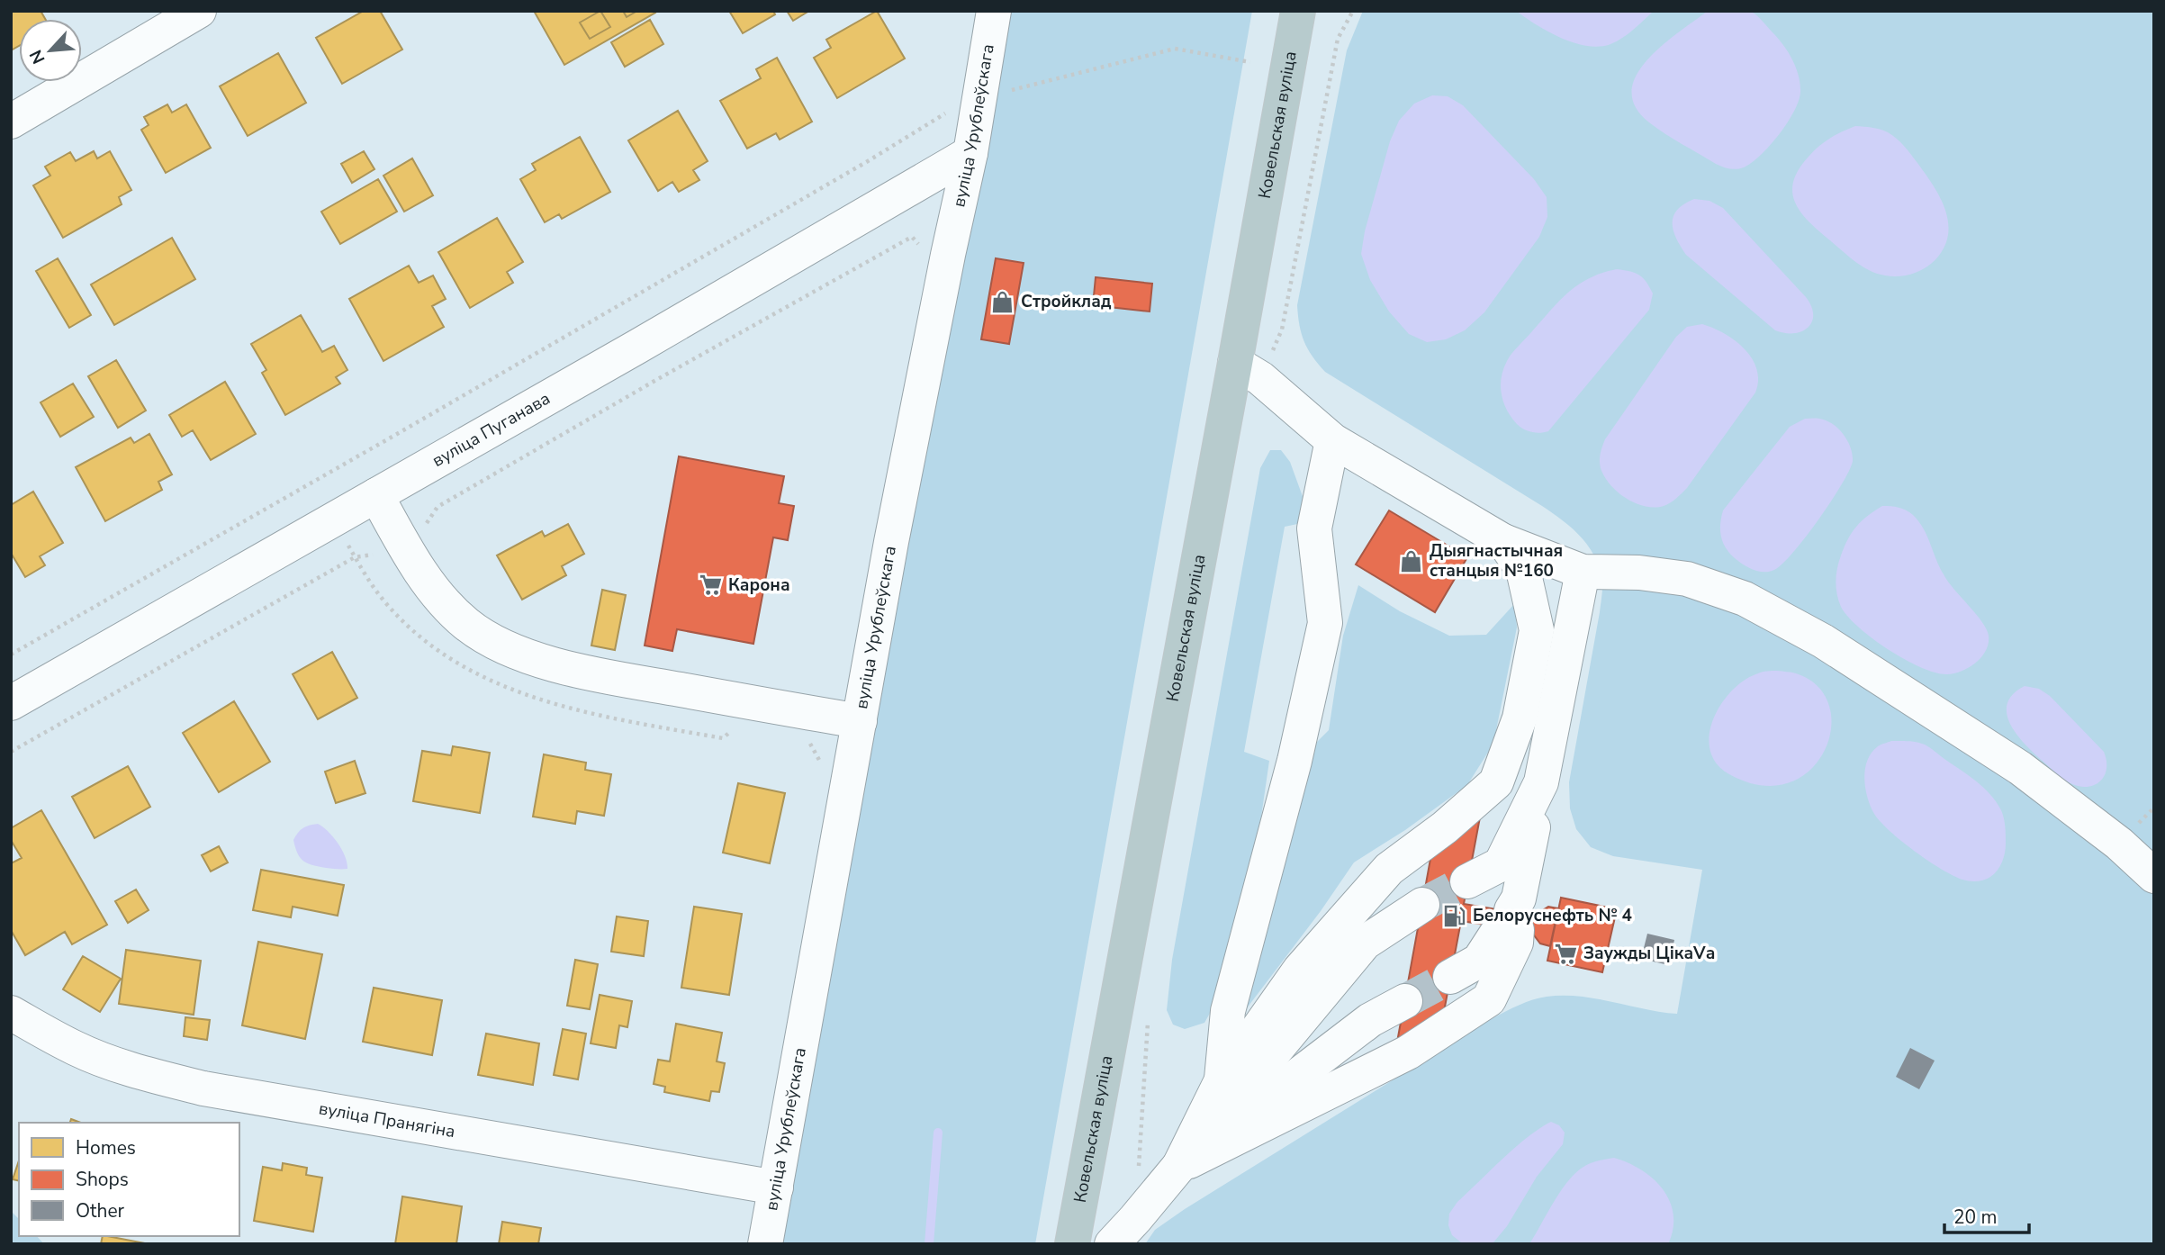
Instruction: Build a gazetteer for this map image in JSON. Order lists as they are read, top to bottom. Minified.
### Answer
{"streets":{"highway":["Ковельская вуліца"],"street":["вуліца Урублеўскага","вуліца Пуганава","вуліца Пранягіна"]},"crossings":[["вуліца Урублеўскага","вуліца Пуганава"],["вуліца Урублеўскага","вуліца Пранягіна"]],"places":{"shop":["Стройклад","Дыягнастычная станцыя №160"],"supermarket":["Карона","Заужды ЦікаVа"],"fuel station":["Белоруснефть № 4"]},"legend":["Homes","Shops","Other"],"scale_bar":"20 m","north":"bottom left"}
